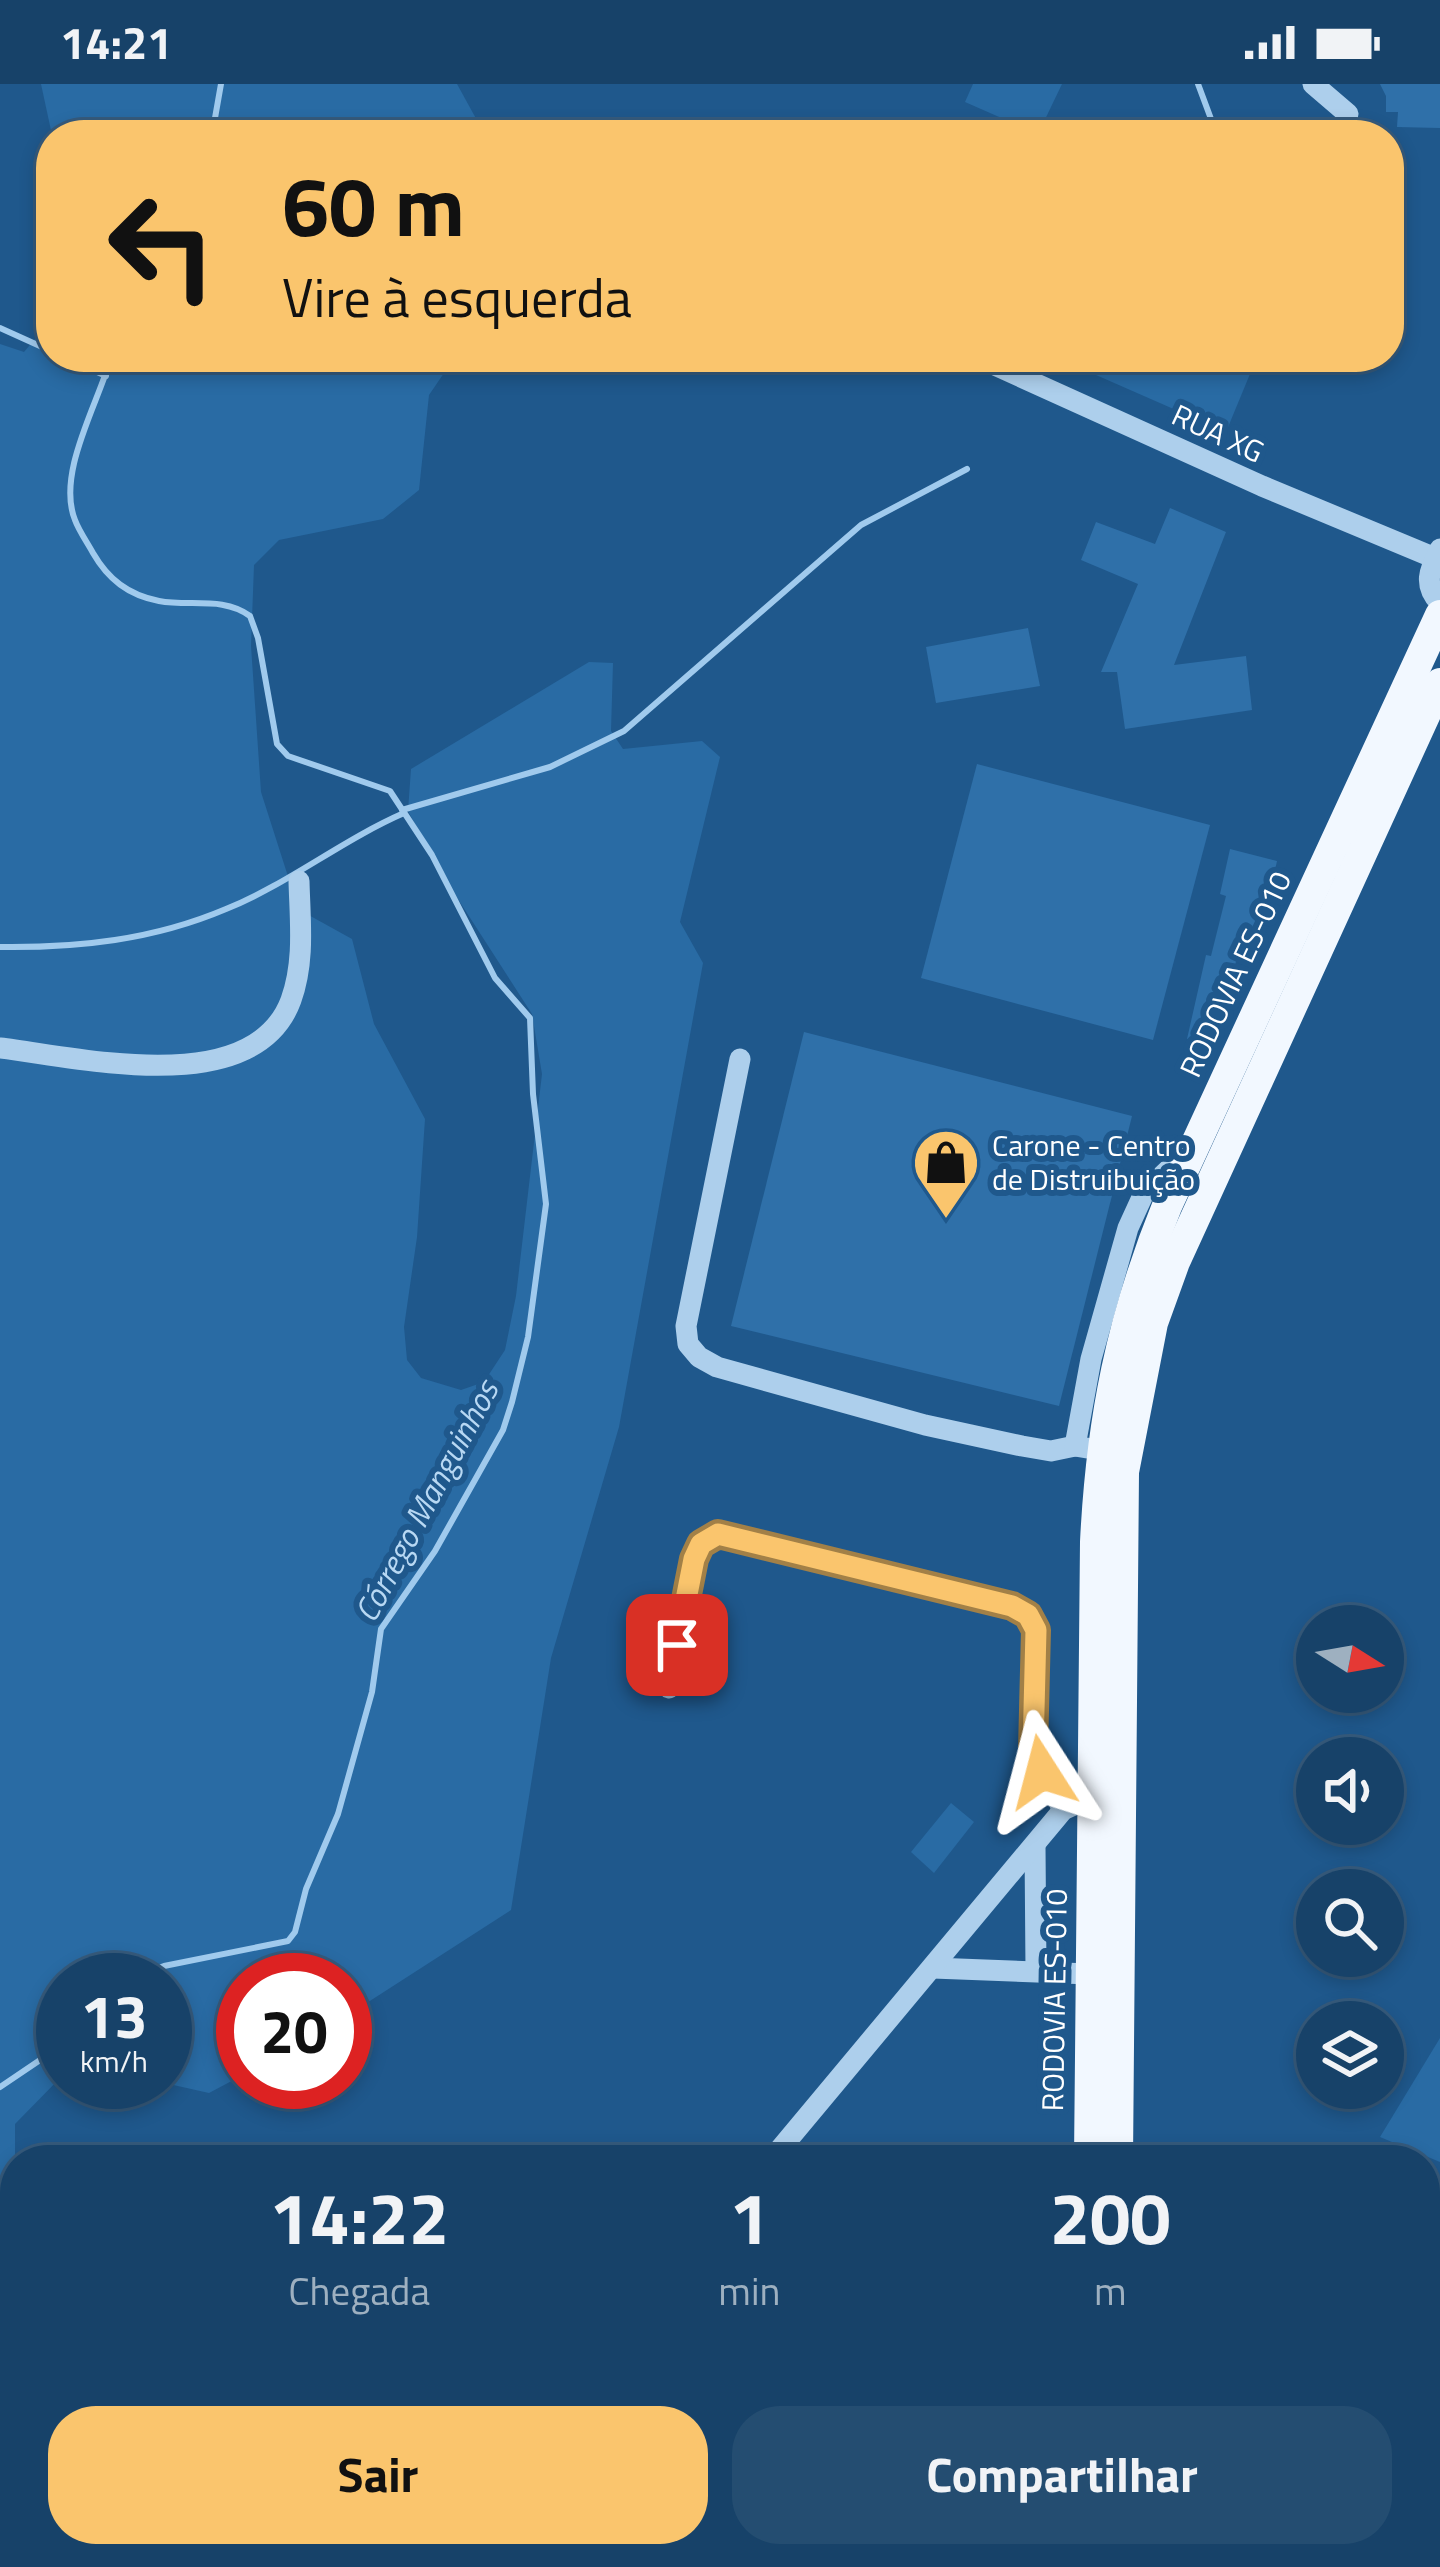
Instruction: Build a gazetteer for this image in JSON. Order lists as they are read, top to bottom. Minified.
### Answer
{"streets":{"main road":["RODOVIA ES-010"],"street":["RUA XG"]},"water":["Córrego Manguinhos"],"places":{"shop":["Carone - Centro de Distruibuição"]},"north":"right","page":{"status":"14:21","turn":["60 m","Vire à esquerda"],"speed":"13 km/h","limit":"20","eta":["14:22","Chegada","1","min","200","m"],"buttons":["Sair","Compartilhar"]}}
